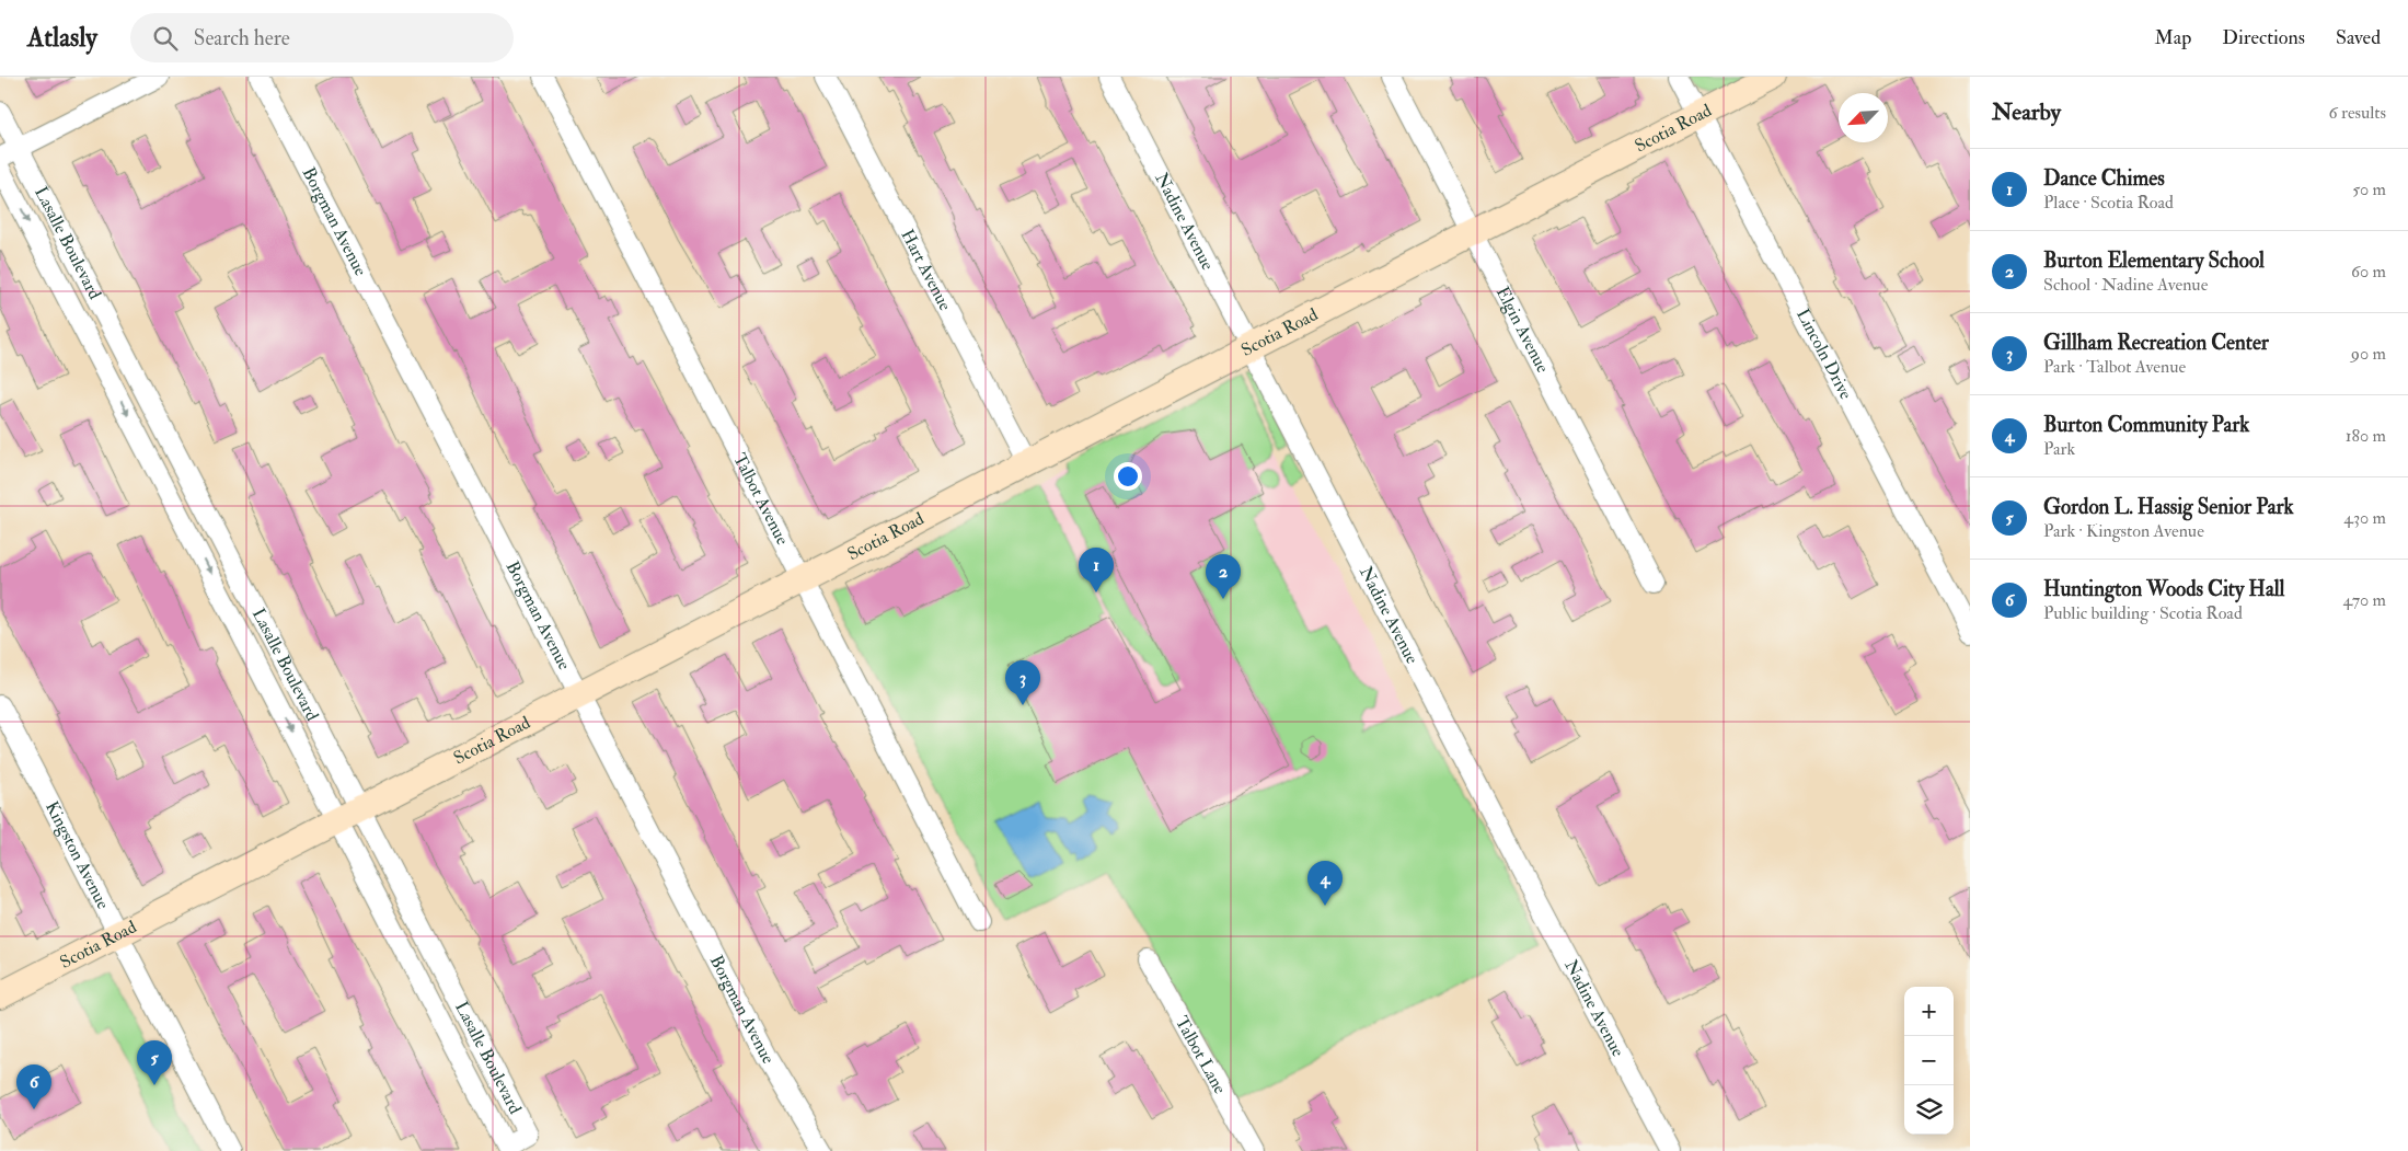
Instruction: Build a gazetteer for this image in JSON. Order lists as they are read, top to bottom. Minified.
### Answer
{"streets":{"street":["Scotia Road","Borgman Avenue","Nadine Avenue","Lasalle Boulevard","Hart Avenue","Elgin Avenue","Lincoln Drive","Talbot Avenue","Kingston Avenue","Talbot Lane"]},"crossings":[["Scotia Road","Borgman Avenue"],["Scotia Road","Nadine Avenue"],["Scotia Road","Lasalle Boulevard"],["Scotia Road","Hart Avenue"],["Scotia Road","Elgin Avenue"],["Scotia Road","Lincoln Drive"],["Scotia Road","Talbot Avenue"],["Scotia Road","Kingston Avenue"]],"north":"bottom left","page":{"header":"Atlasly","search":"Search here","nav":["Map","Directions","Saved"],"heading":["Nearby","6 results"],"list":[{"mark":"1","name":"Dance Chimes","note":"Place · Scotia Road","value":"50 m"},{"mark":"2","name":"Burton Elementary School","note":"School · Nadine Avenue","value":"60 m"},{"mark":"3","name":"Gillham Recreation Center","note":"Park · Talbot Avenue","value":"90 m"},{"mark":"4","name":"Burton Community Park","note":"Park","value":"180 m"},{"mark":"5","name":"Gordon L. Hassig Senior Park","note":"Park · Kingston Avenue","value":"430 m"},{"mark":"6","name":"Huntington Woods City Hall","note":"Public building · Scotia Road","value":"470 m"}],"pins":["1","2","3","4","5","6"],"map_buttons":["+","−"]}}
